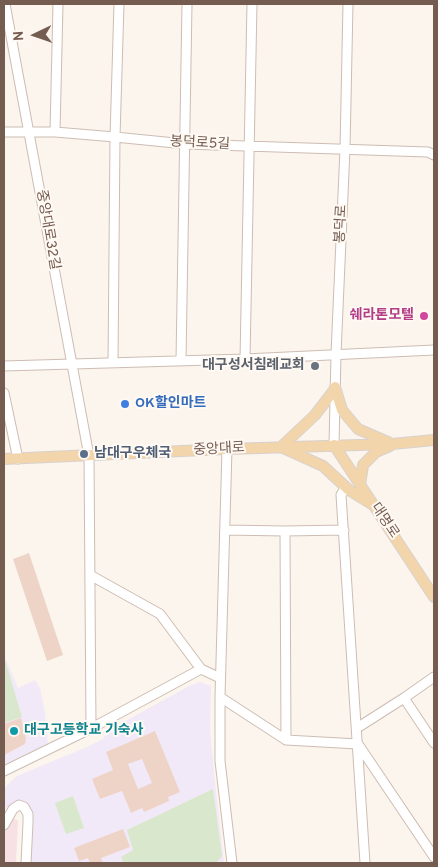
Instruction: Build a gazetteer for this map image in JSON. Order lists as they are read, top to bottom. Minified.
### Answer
{"streets":{"main road":["중앙대로","대명로"],"street":["봉덕로5길","봉덕로","중앙대로32길"]},"crossings":[["봉덕로5길","봉덕로"],["봉덕로5길","중앙대로32길"],["봉덕로","중앙대로"],["봉덕로","대명로"],["중앙대로32길","중앙대로"],["중앙대로","대명로"]],"places":["쉐라톤모텔","대구성서침례교회","OK할인마트","남대구우체국","대구고등학교 기숙사"],"north":"left"}
